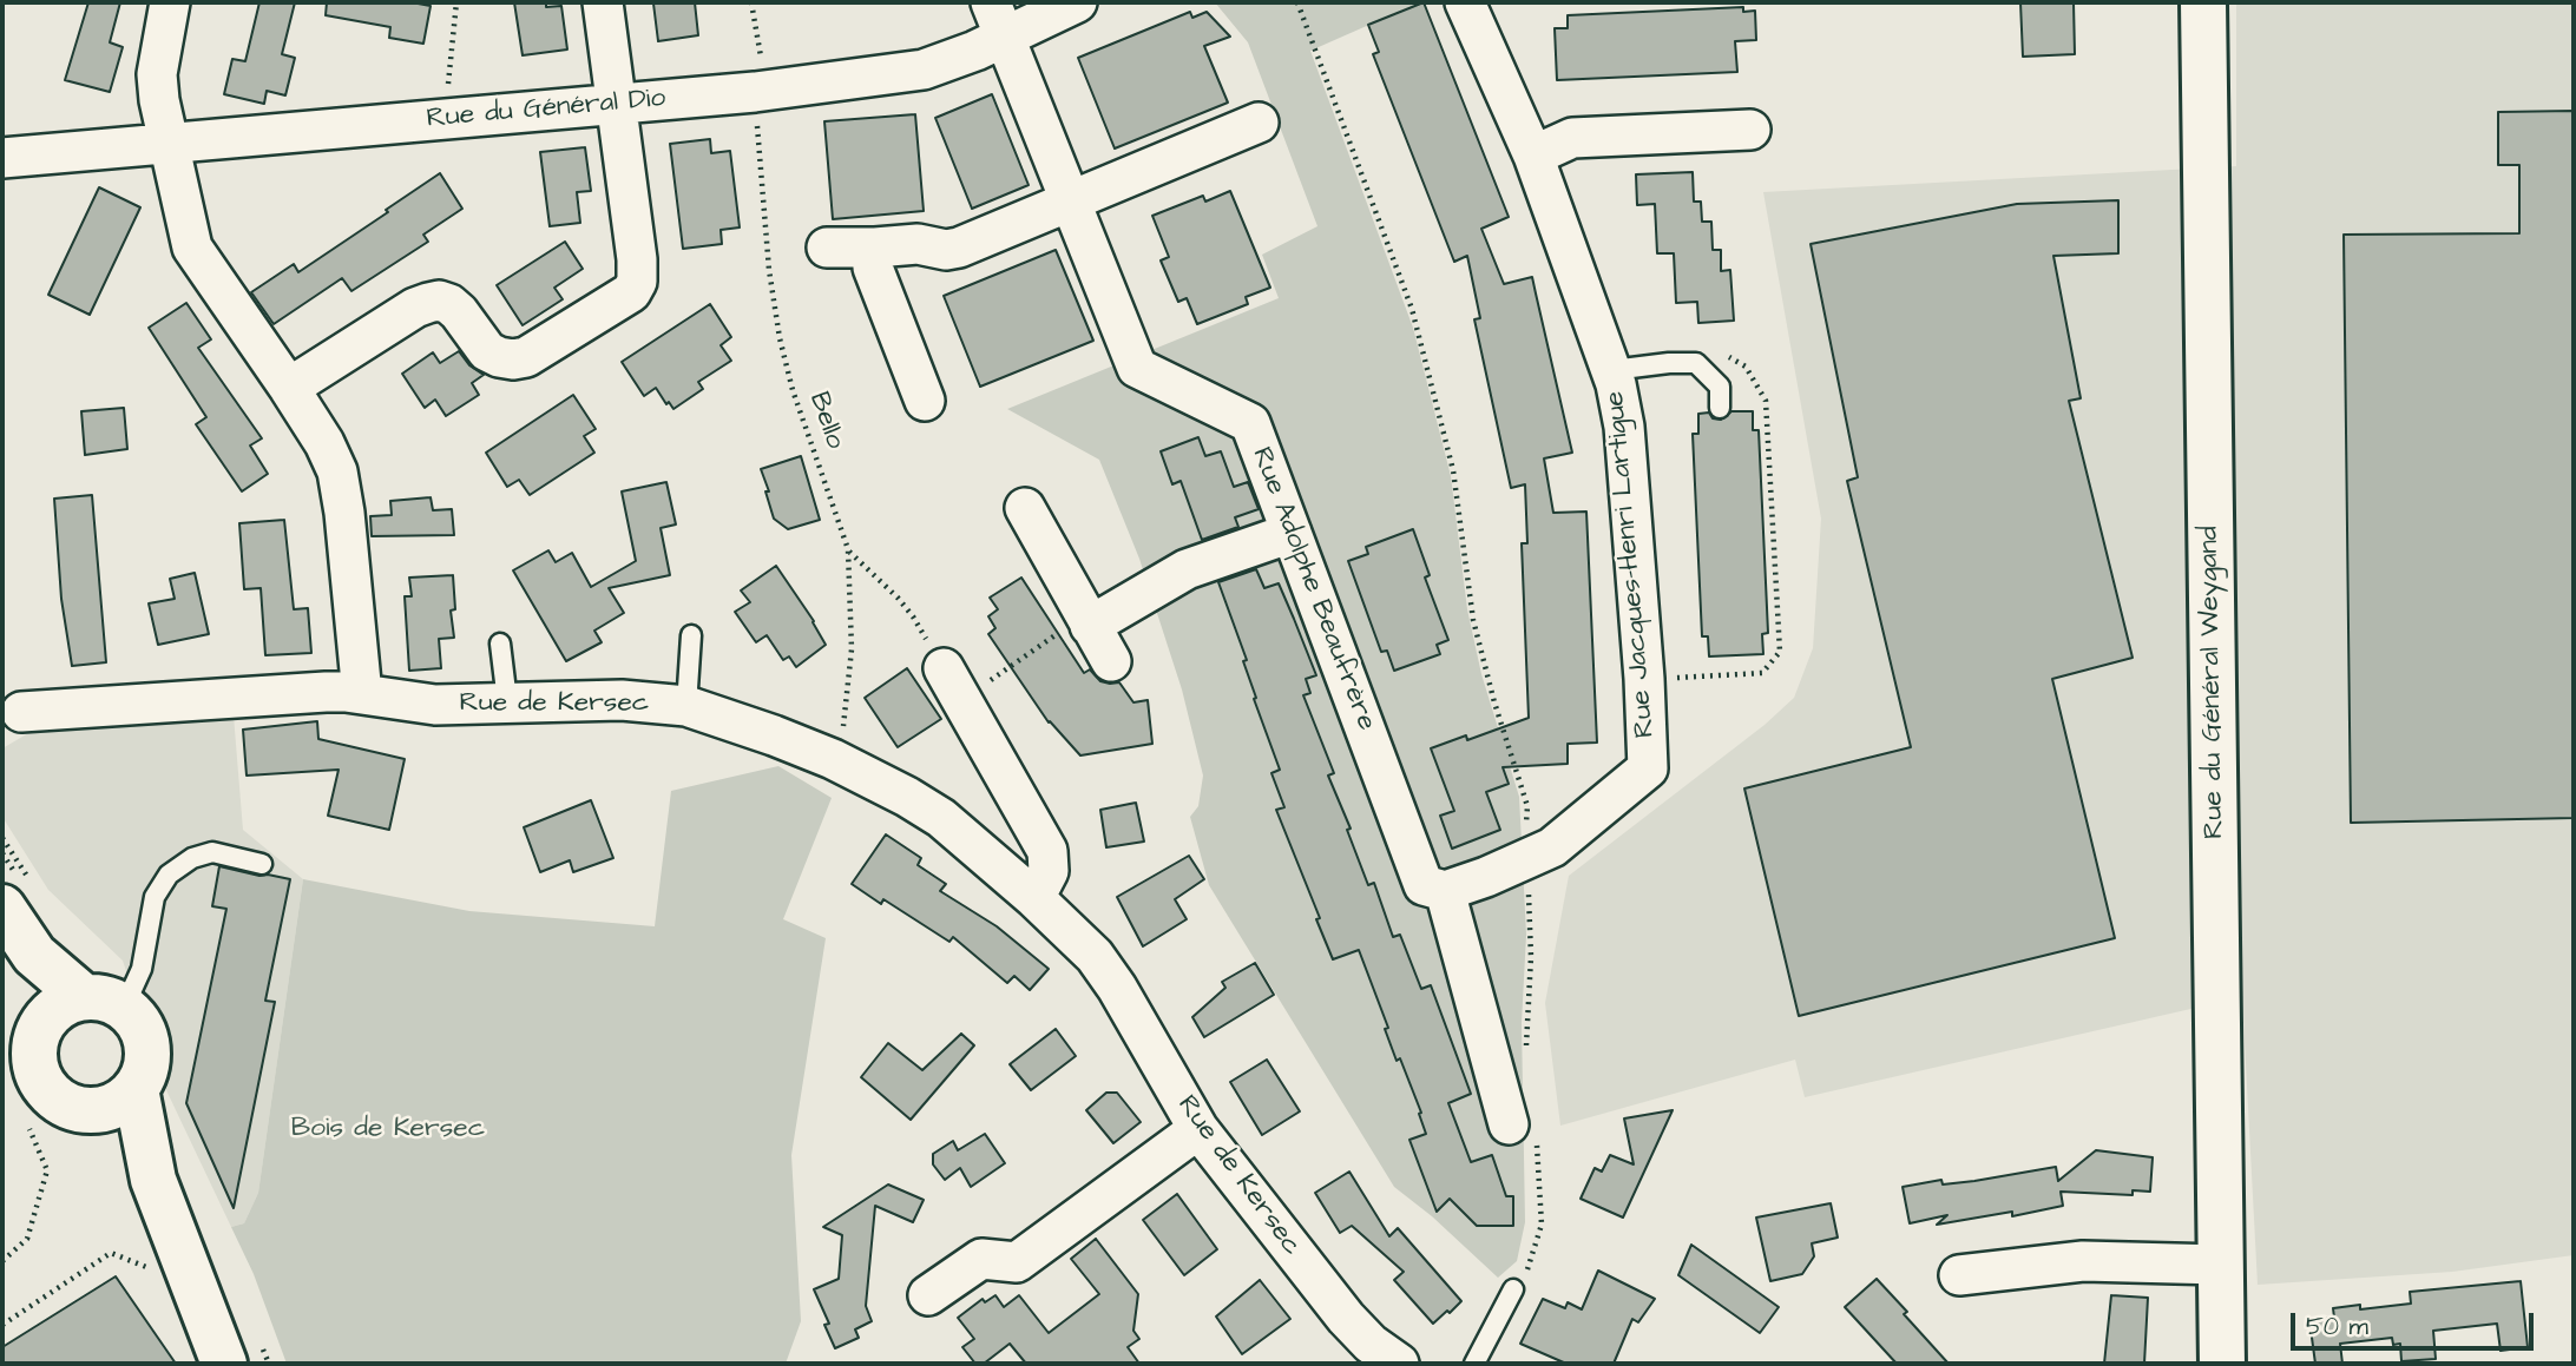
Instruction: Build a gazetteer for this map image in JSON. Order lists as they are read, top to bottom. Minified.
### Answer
{"streets":{"street":["Rue du Général Dio","Rue Jacques-Henri Lartigue","Rue Adolphe Beaufrère","Rue du Général Weygand","Rue de Kersec"],"path":["Bello"]},"crossings":[["Rue du Général Dio","Bello"],["Rue du Général Dio","Rue Adolphe Beaufrère"],["Bello","Rue de Kersec"],["Rue Jacques-Henri Lartigue","Rue Adolphe Beaufrère"]],"parks":["Bois de Kersec"],"scale_bar":"50 m"}
